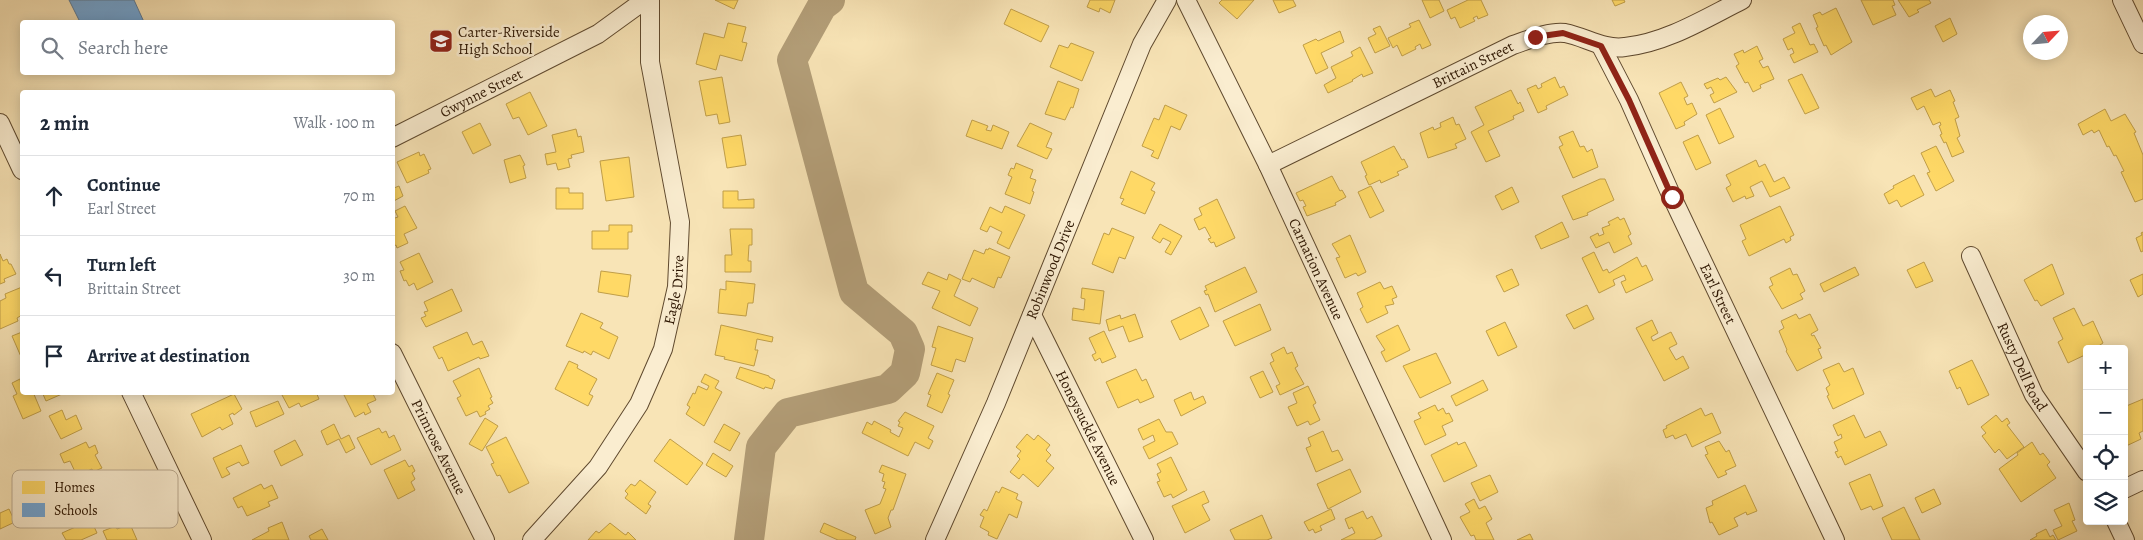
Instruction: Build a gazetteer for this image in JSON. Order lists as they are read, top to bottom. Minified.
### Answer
{"streets":{"street":["Brittain Street","Gwynne Street","Carnation Avenue","Robinwood Drive","Eagle Drive","Earl Street","Rusty Dell Road","Honeysuckle Avenue","Primrose Avenue"]},"crossings":[["Brittain Street","Carnation Avenue"],["Brittain Street","Earl Street"],["Robinwood Drive","Honeysuckle Avenue"]],"places":{"school or university":["Carter-Riverside High School"]},"legend":["Homes","Schools"],"north":"top right","page":{"search":"Search here","heading":["2 min","Walk · 100 m"],"list":[["Continue","Earl Street","70 m"],["Turn left","Brittain Street","30 m"],"Arrive at destination"],"map_buttons":["+","−"]}}
